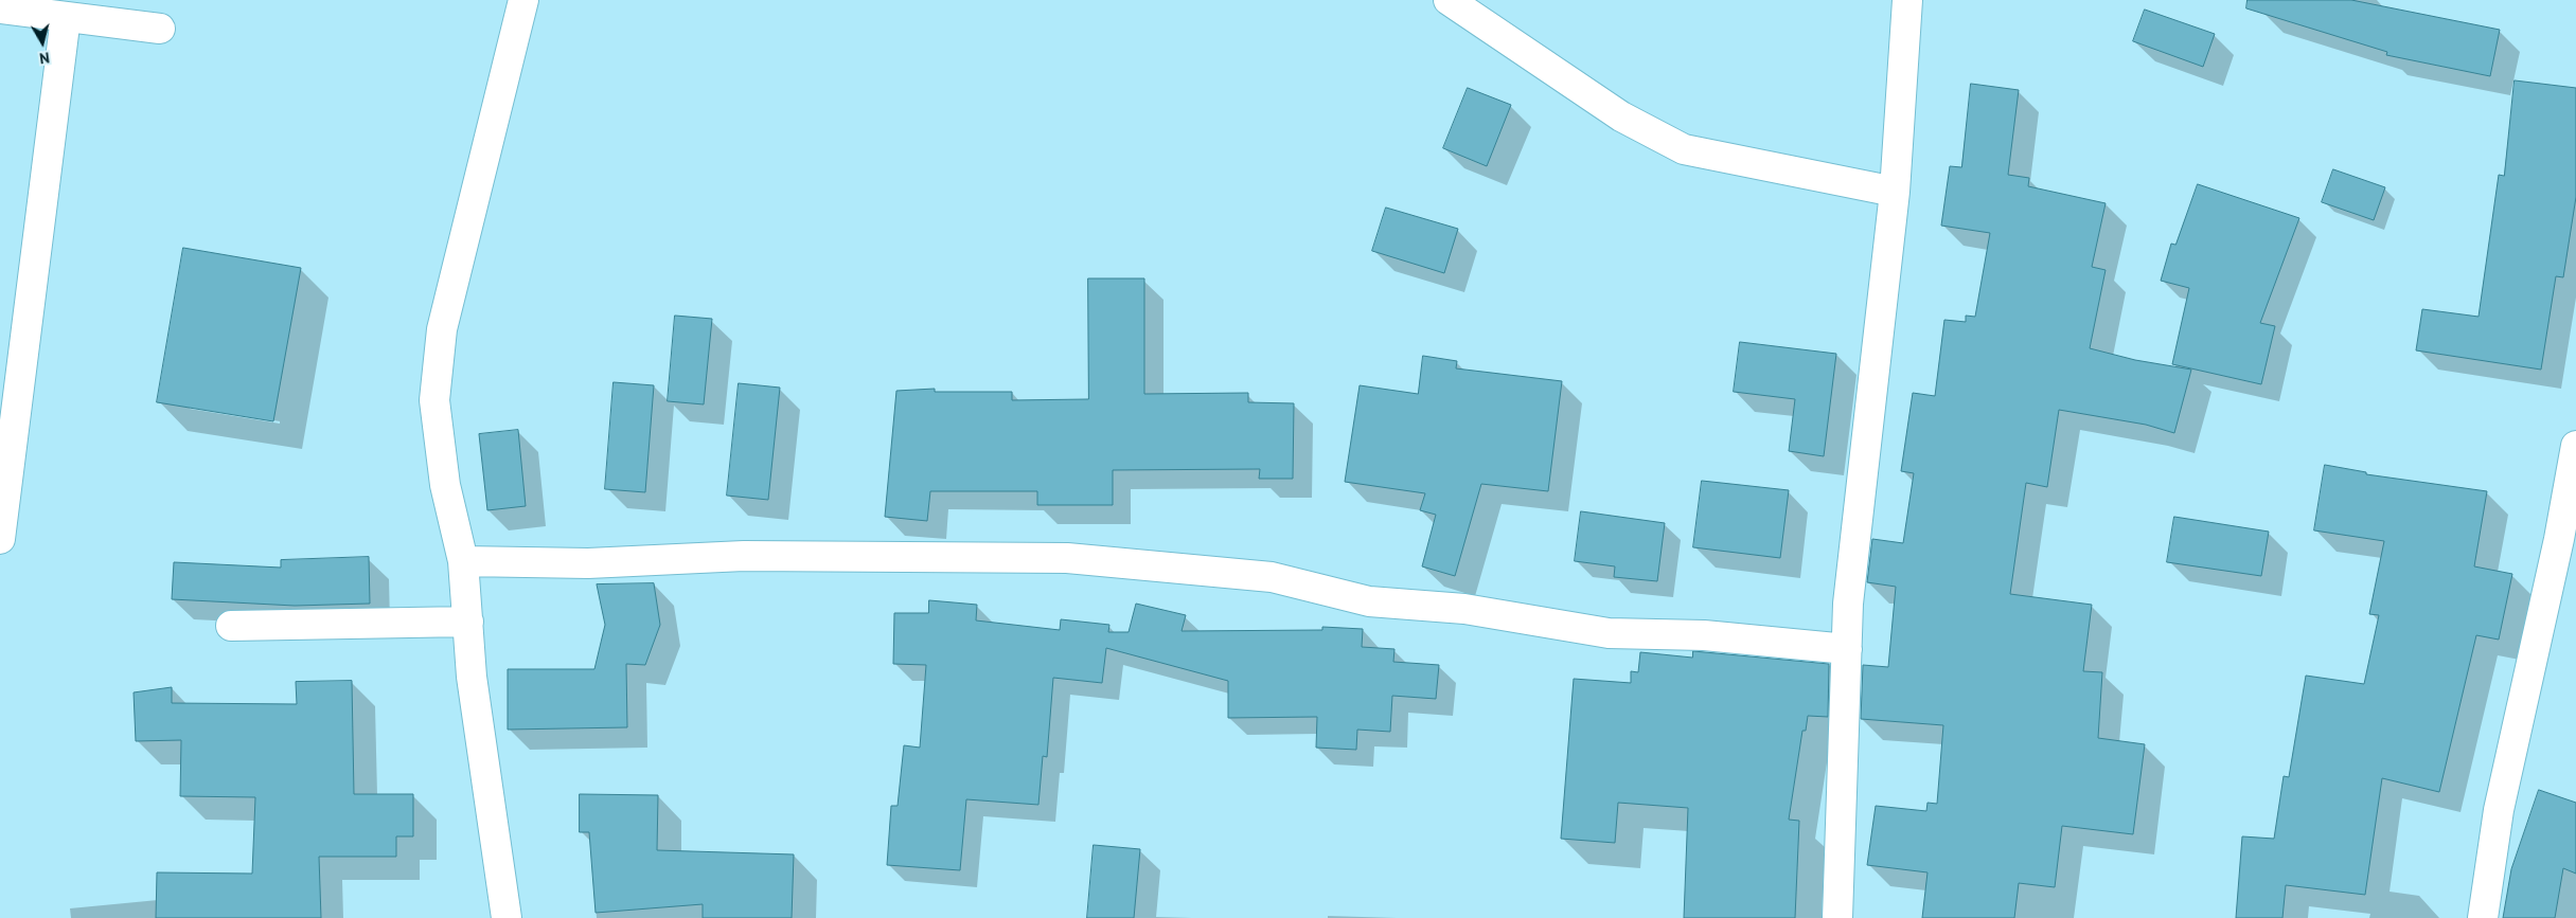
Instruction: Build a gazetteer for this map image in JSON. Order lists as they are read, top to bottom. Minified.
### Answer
{"north":"bottom"}
